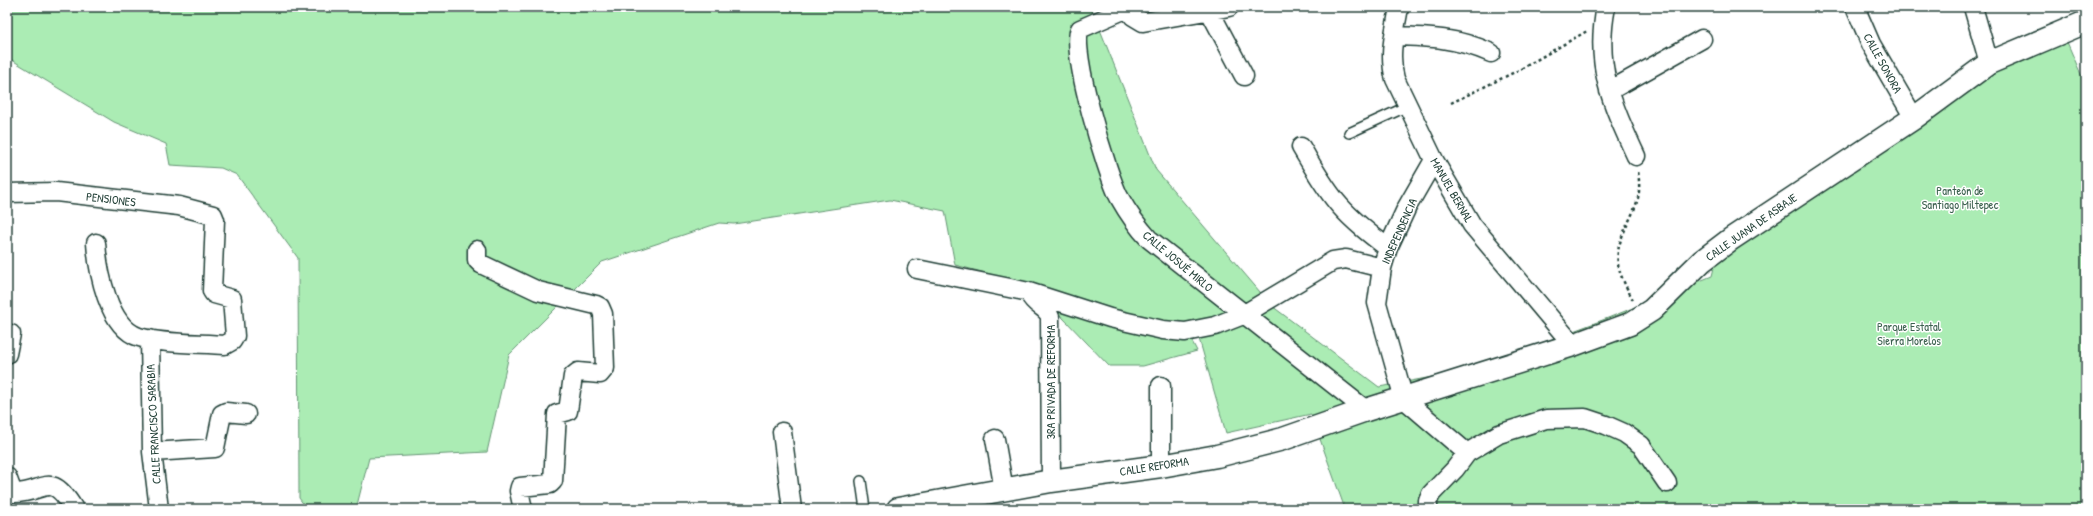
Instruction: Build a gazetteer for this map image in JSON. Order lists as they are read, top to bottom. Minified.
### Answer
{"streets":{"street":["CALLE SONORA","MANUEL BERNAL","PENSIONES","CALLE JUANA DE ASBAJE","INDEPENDENCIA","CALLE JOSUÉ MIRLO","3RA PRIVADA DE REFORMA","CALLE FRANCISCO SARABIA","CALLE REFORMA"]},"crossings":[["CALLE SONORA","CALLE JUANA DE ASBAJE"],["MANUEL BERNAL","CALLE JUANA DE ASBAJE"],["MANUEL BERNAL","INDEPENDENCIA"],["PENSIONES","CALLE FRANCISCO SARABIA"],["CALLE JUANA DE ASBAJE","INDEPENDENCIA"],["CALLE JUANA DE ASBAJE","CALLE REFORMA"],["INDEPENDENCIA","CALLE REFORMA"],["CALLE JOSUÉ MIRLO","CALLE REFORMA"],["3RA PRIVADA DE REFORMA","CALLE REFORMA"]],"parks":["Panteón de Santiago Miltepec","Parque Estatal Sierra Morelos"]}
